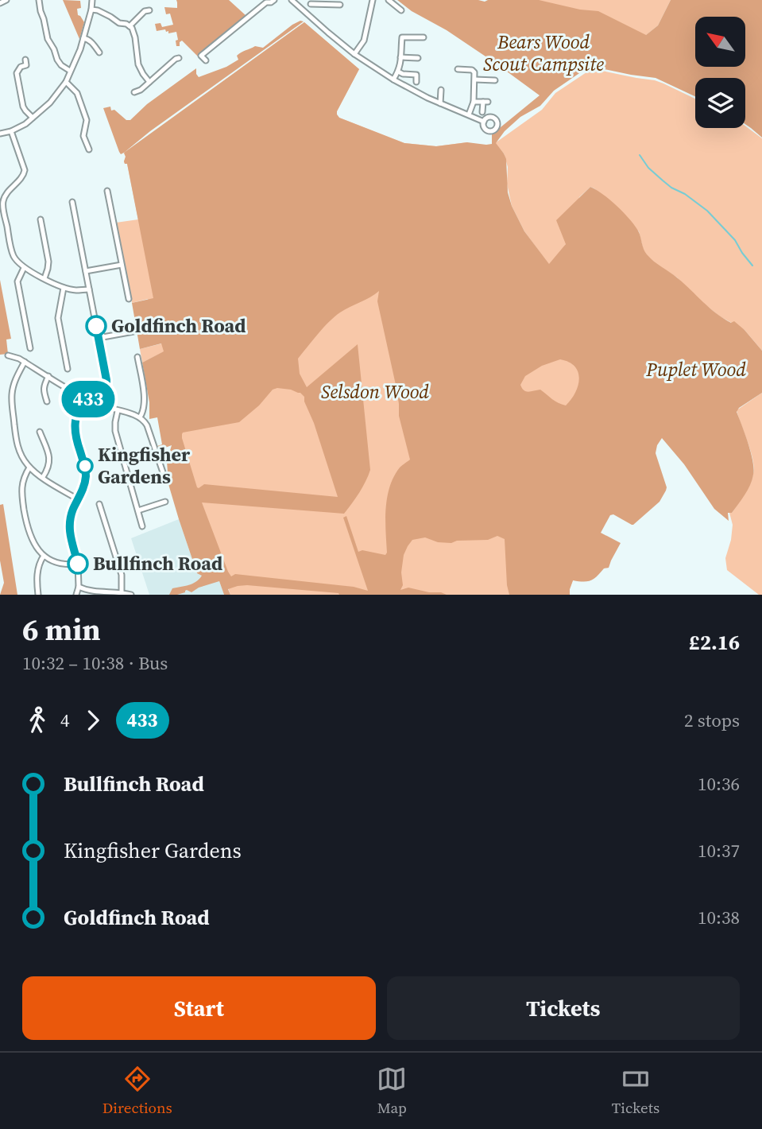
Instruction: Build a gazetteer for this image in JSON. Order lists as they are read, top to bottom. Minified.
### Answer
{"parks":["Bears Wood Scout Campsite","Puplet Wood","Selsdon Wood"],"places":["Goldfinch Road","Kingfisher Gardens","Bullfinch Road"],"lines":["bus line 433"],"north":"top left","page":{"on_map":"433","heading":["6 min","10:32 – 10:38 · Bus","£2.16"],"legs":["4","433","2 stops"],"list":[{"name":"Bullfinch Road","value":"10:36"},{"name":"Kingfisher Gardens","value":"10:37"},{"name":"Goldfinch Road","value":"10:38"}],"buttons":["Start","Tickets"],"tabs":["Directions","Map","Tickets"]}}
